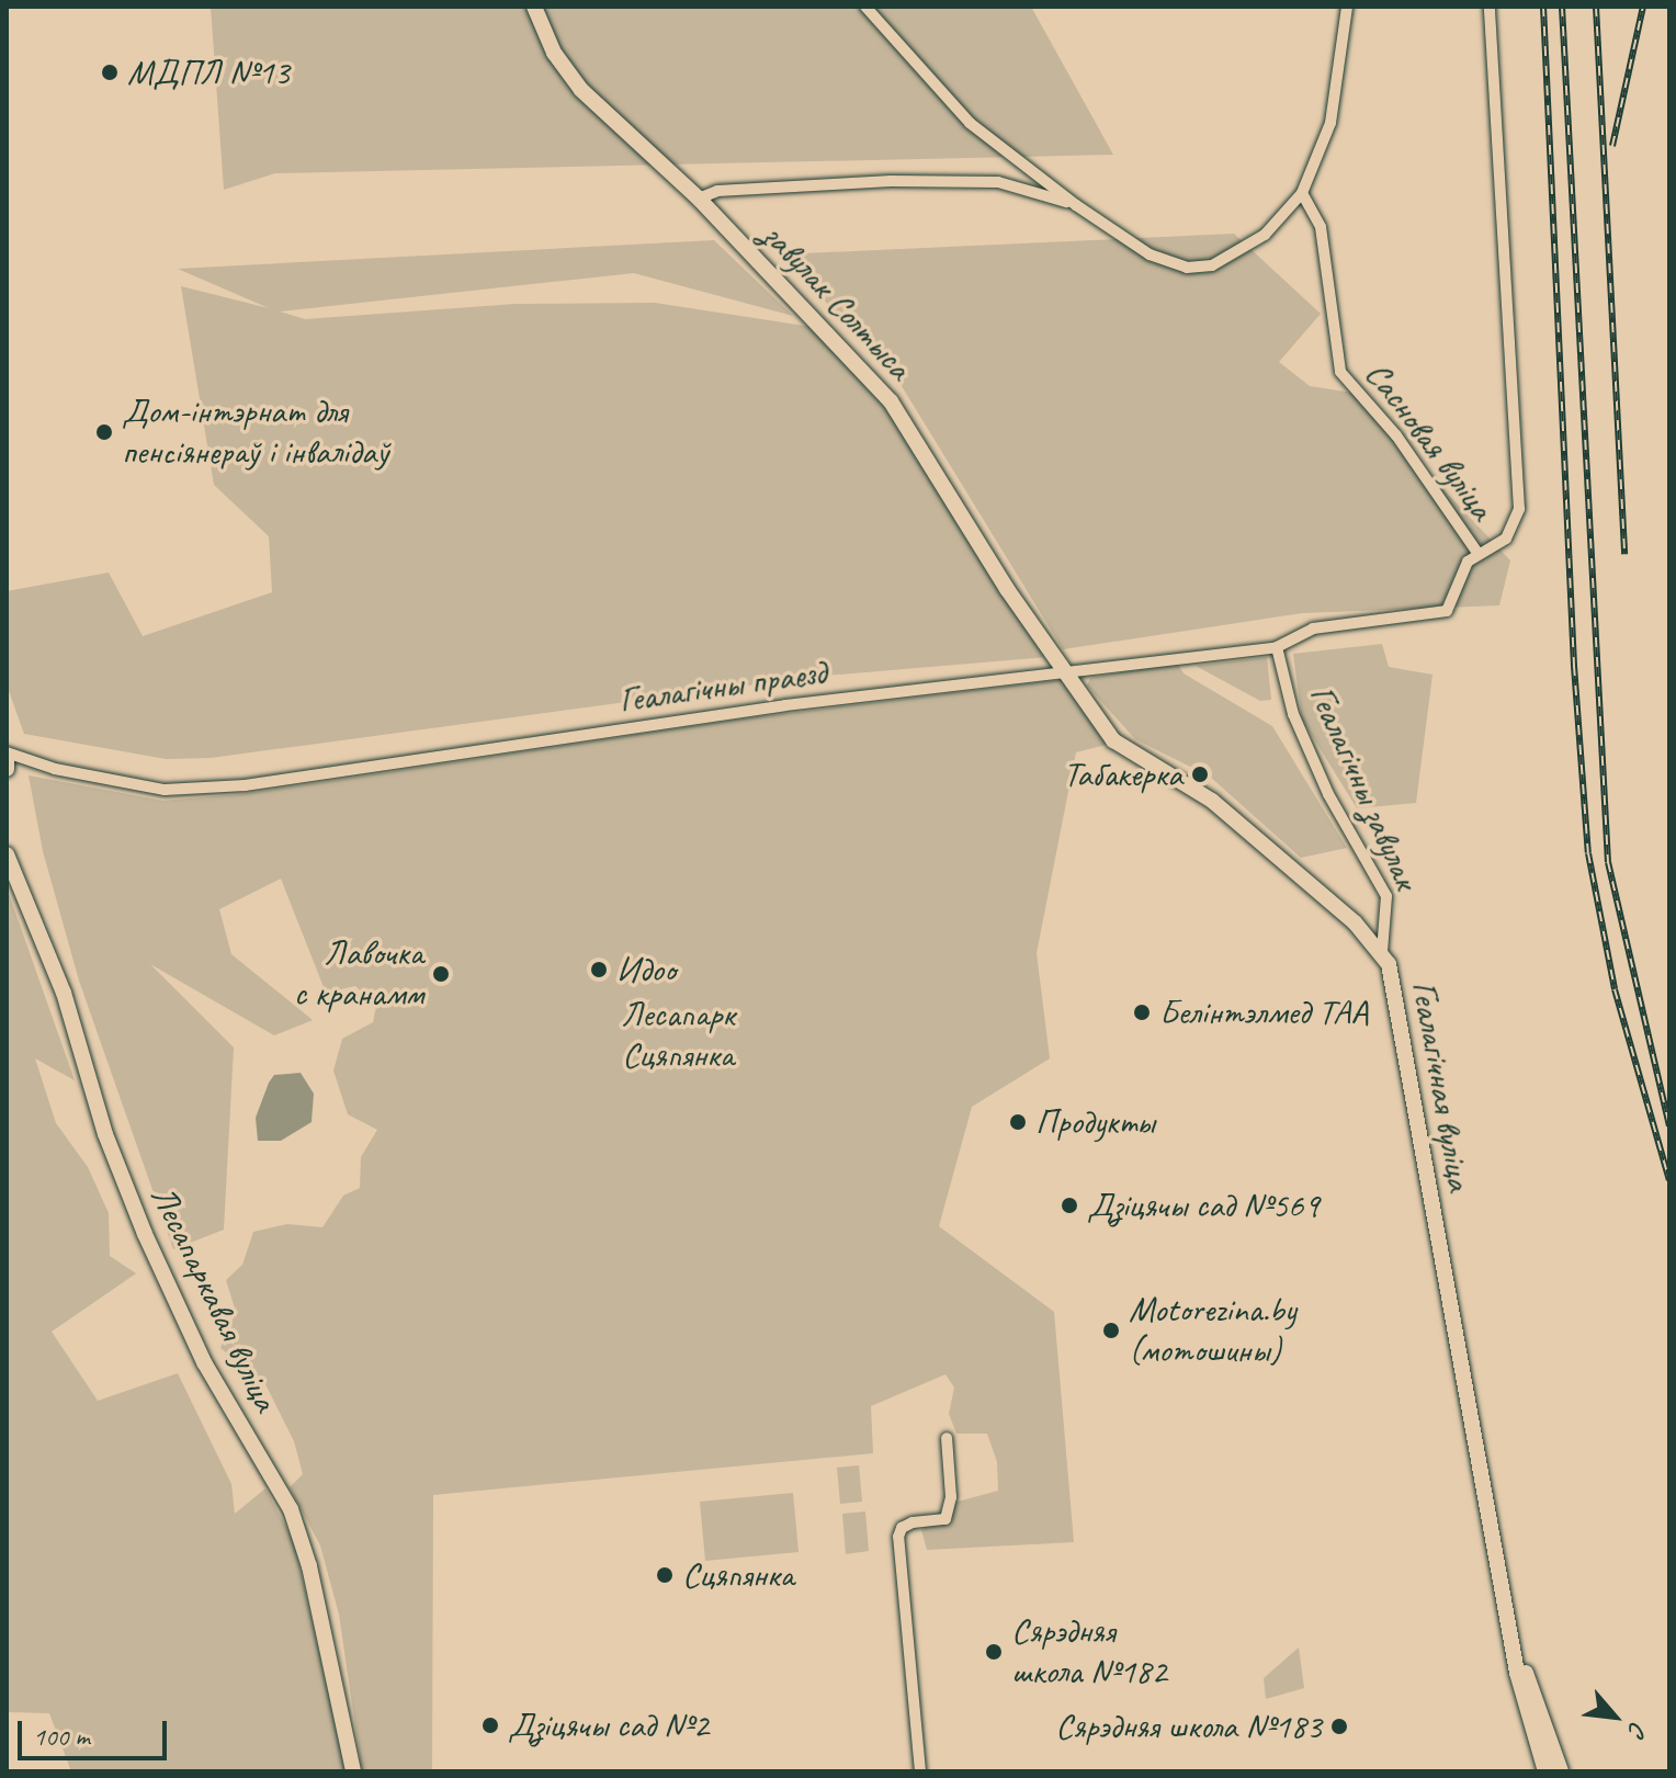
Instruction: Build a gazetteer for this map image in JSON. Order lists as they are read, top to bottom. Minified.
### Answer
{"streets":{"street":["завулак Солтыса","Сасновая вуліца","Геалагічны праезд","Геалагічны завулак","Геалагічная вуліца","Лесапаркавая вуліца"]},"crossings":[["завулак Солтыса","Геалагічны праезд"],["завулак Солтыса","Геалагічная вуліца"],["Сасновая вуліца","Геалагічны праезд"],["Геалагічны праезд","Геалагічны завулак"],["Геалагічны праезд","Геалагічная вуліца"],["Геалагічны завулак","Геалагічная вуліца"]],"parks":["Лесапарк Сцяпянка"],"places":["МДПЛ №13","Дом-інтэрнат для пенсіянераў і інвалідаў","Табакерка","Идоо","Лавочка с кранамм","Белінтэлмед ТАА","Продукты","Дзіцячы сад №569","Motorezina.by (мотошины)","Сцяпянка","Сярэдняя школа №182","Дзіцячы сад №2","Сярэдняя школа №183"],"scale_bar":"100 m","north":"bottom right"}
